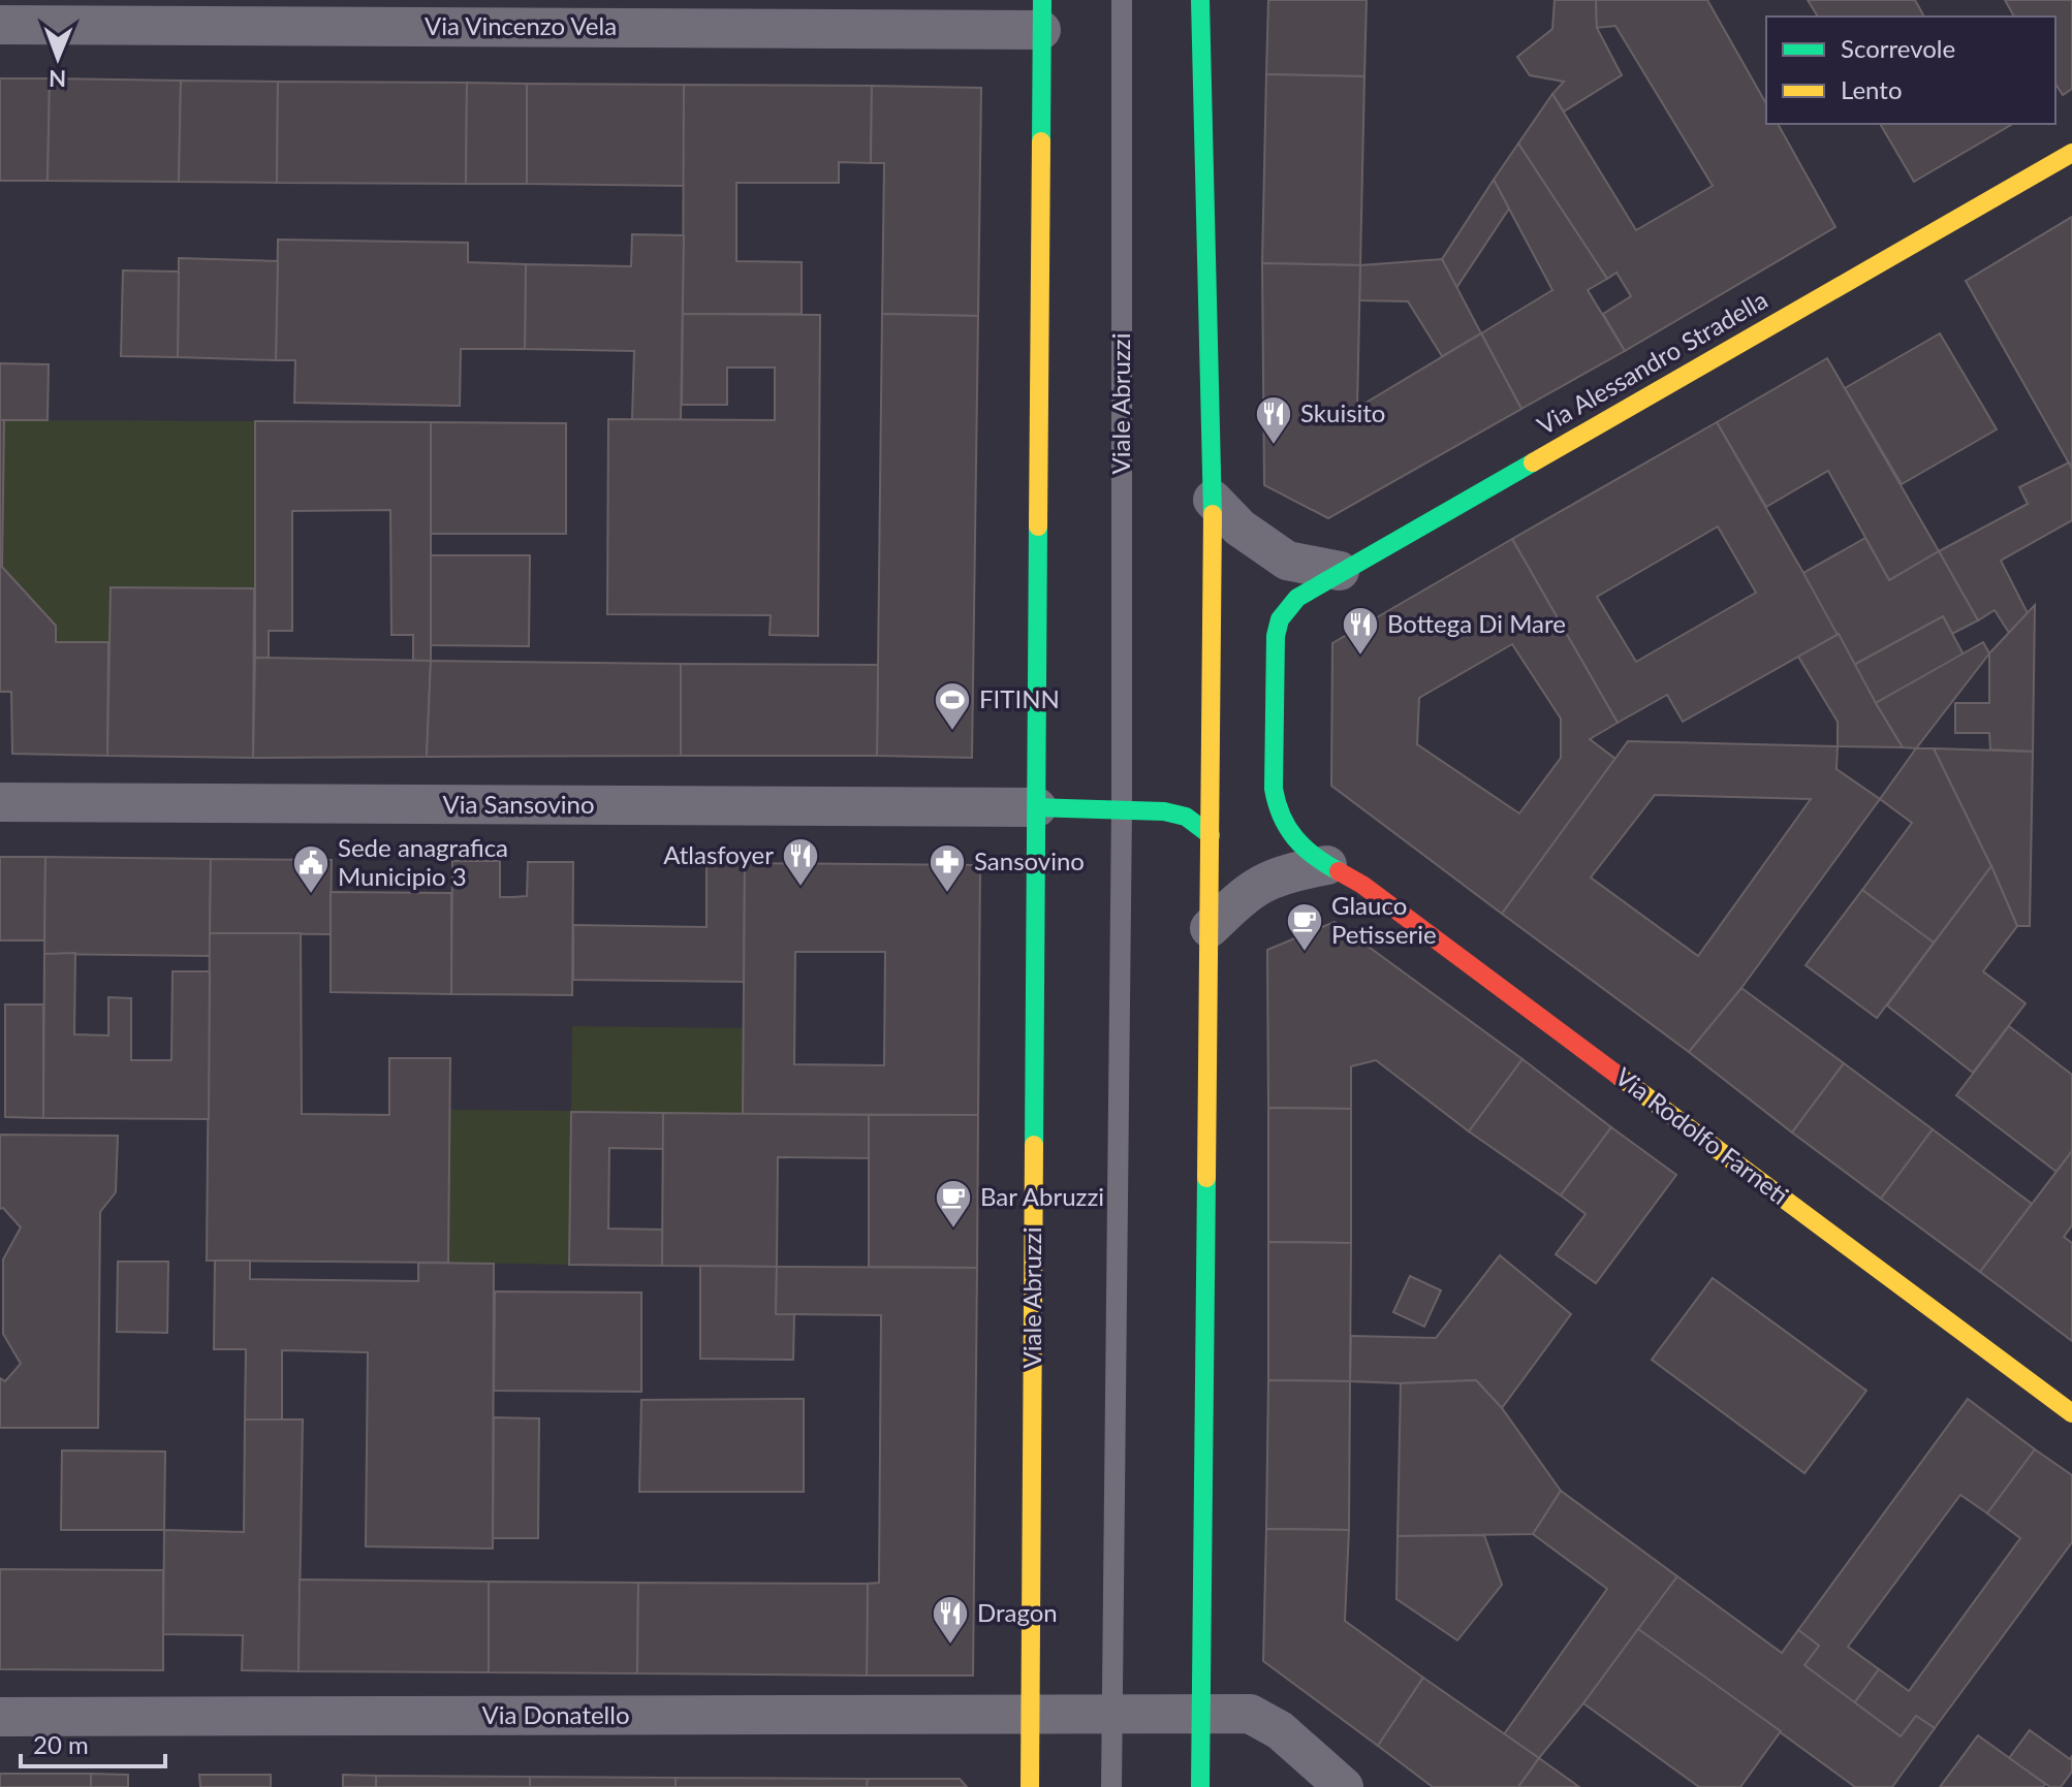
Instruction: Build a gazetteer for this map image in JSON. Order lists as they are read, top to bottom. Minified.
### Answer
{"streets":{"main road":["Via Alessandro Stradella","Viale Abruzzi","Via Rodolfo Farneti"],"street":["Via Vincenzo Vela","Via Sansovino","Via Donatello"]},"crossings":[["Via Vincenzo Vela","Viale Abruzzi"],["Via Alessandro Stradella","Via Rodolfo Farneti"],["Viale Abruzzi","Via Sansovino"],["Viale Abruzzi","Via Donatello"]],"places":{"restaurant":["Skuisito","Bottega Di Mare","Atlasfoyer","Dragon"],"sports":["FITINN"],"pharmacy":["Sansovino"],"public building":["Sede anagrafica Municipio 3"],"cafe":["Glauco Petisserie","Bar Abruzzi"]},"legend":["Scorrevole","Lento"],"scale_bar":"20 m","north":"bottom"}
